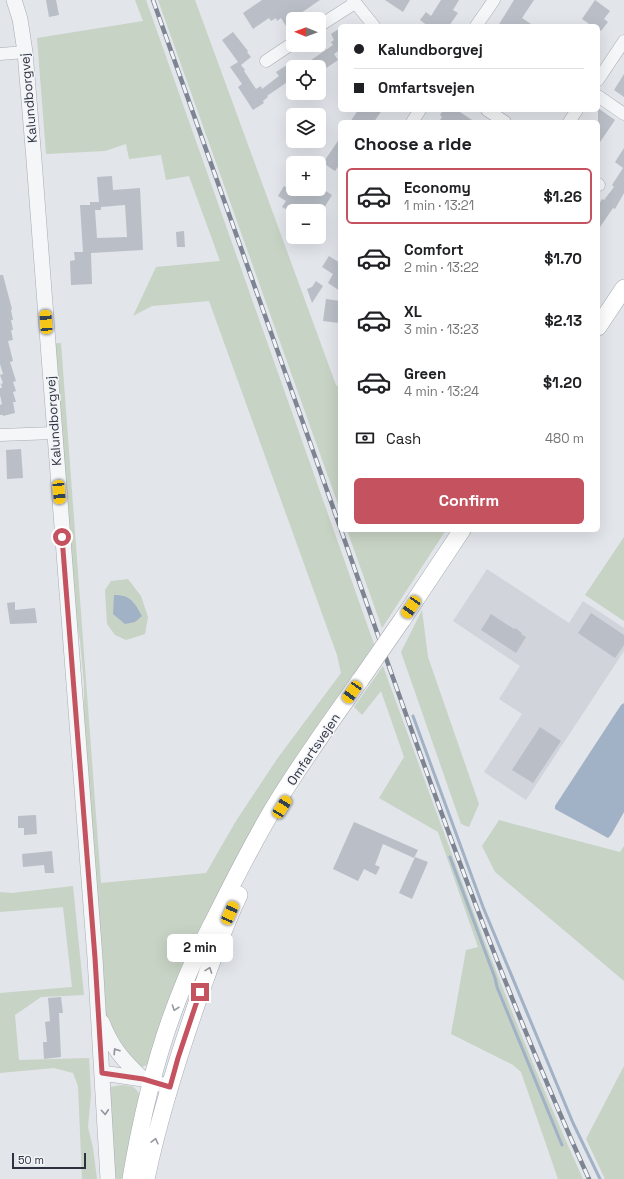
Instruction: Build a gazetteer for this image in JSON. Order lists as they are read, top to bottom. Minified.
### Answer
{"streets":{"main road":["Omfartsvejen"],"street":["Kalundborgvej"]},"scale_bar":"50 m","north":"left","page":{"map_buttons":["+","−"],"banner":["Kalundborgvej","Omfartsvejen"],"heading":"Choose a ride","list":[{"name":"Economy","note":"1 min · 13:21","value":"$1.26"},{"name":"Comfort","note":"2 min · 13:22","value":"$1.70"},{"name":"XL","note":"3 min · 13:23","value":"$2.13"},{"name":"Green","note":"4 min · 13:24","value":"$1.20"}],"pay":["Cash","480 m"],"buttons":"Confirm","bubble":"2 min","scale":"50 m"}}
